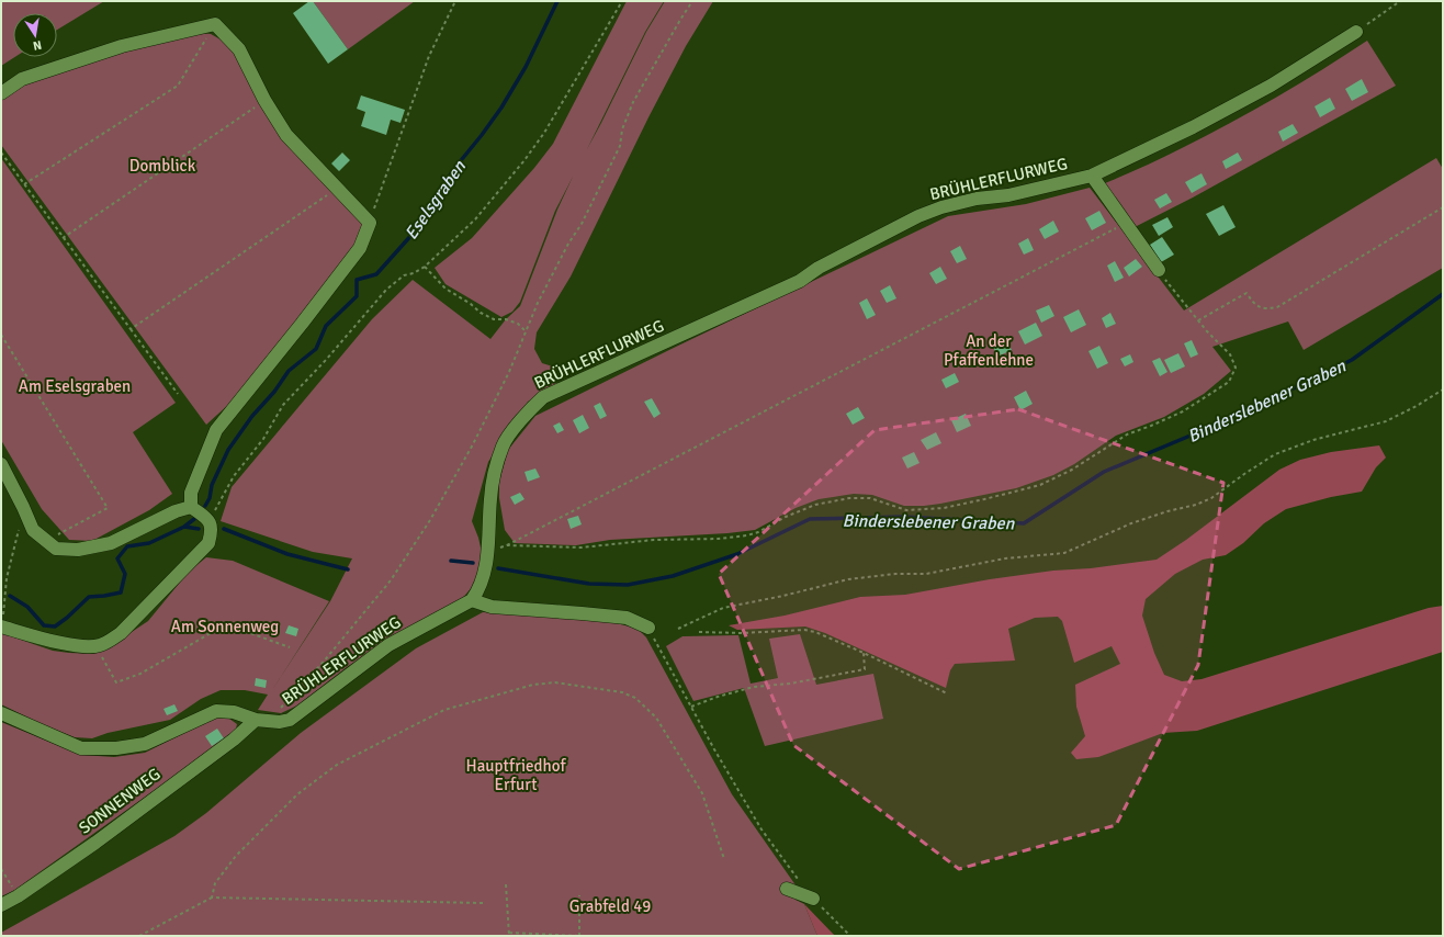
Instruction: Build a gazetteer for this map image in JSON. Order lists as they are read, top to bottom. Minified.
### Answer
{"streets":{"street":["BRÜHLERFLURWEG","SONNENWEG"]},"crossings":[["BRÜHLERFLURWEG","SONNENWEG"]],"water":["Eselsgraben","Binderslebener Graben"],"parks":["Domblick","An der Pfaffenlehne","Am Eselsgraben","Am Sonnenweg","Hauptfriedhof Erfurt","Grabfeld 49"],"north":"bottom"}
